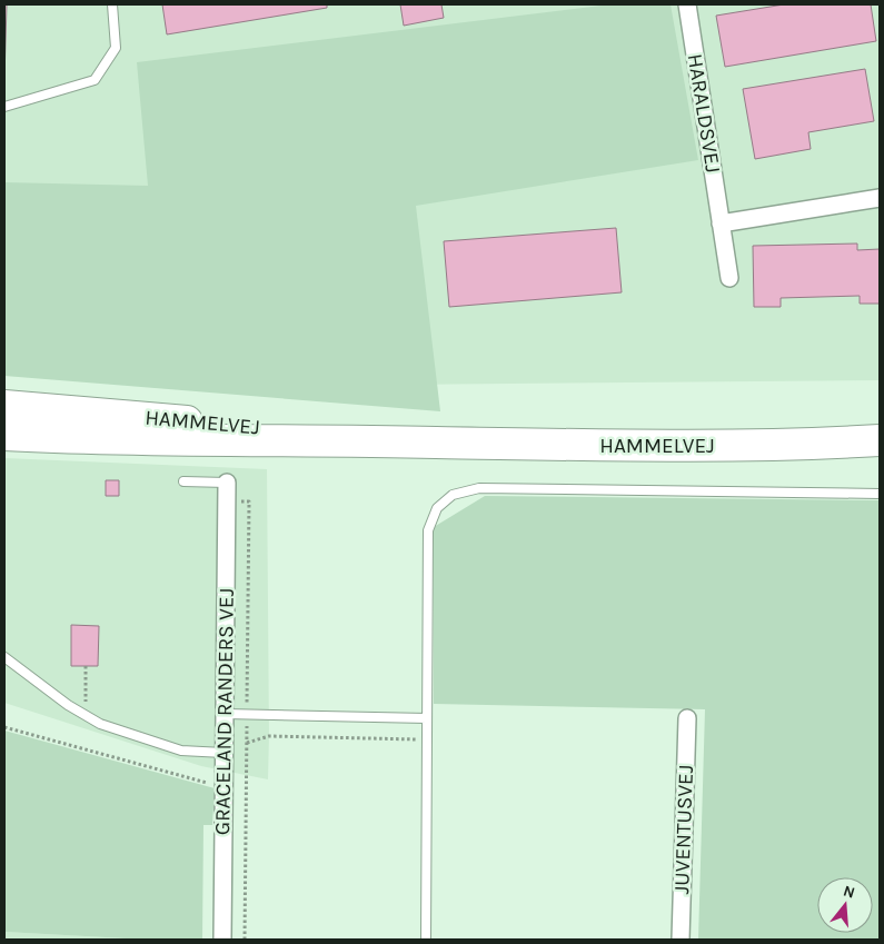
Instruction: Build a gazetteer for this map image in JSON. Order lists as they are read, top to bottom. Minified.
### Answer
{"streets":{"highway":["HAMMELVEJ"],"street":["HARALDSVEJ","GRACELAND RANDERS VEJ","JUVENTUSVEJ"]},"north":"top"}
